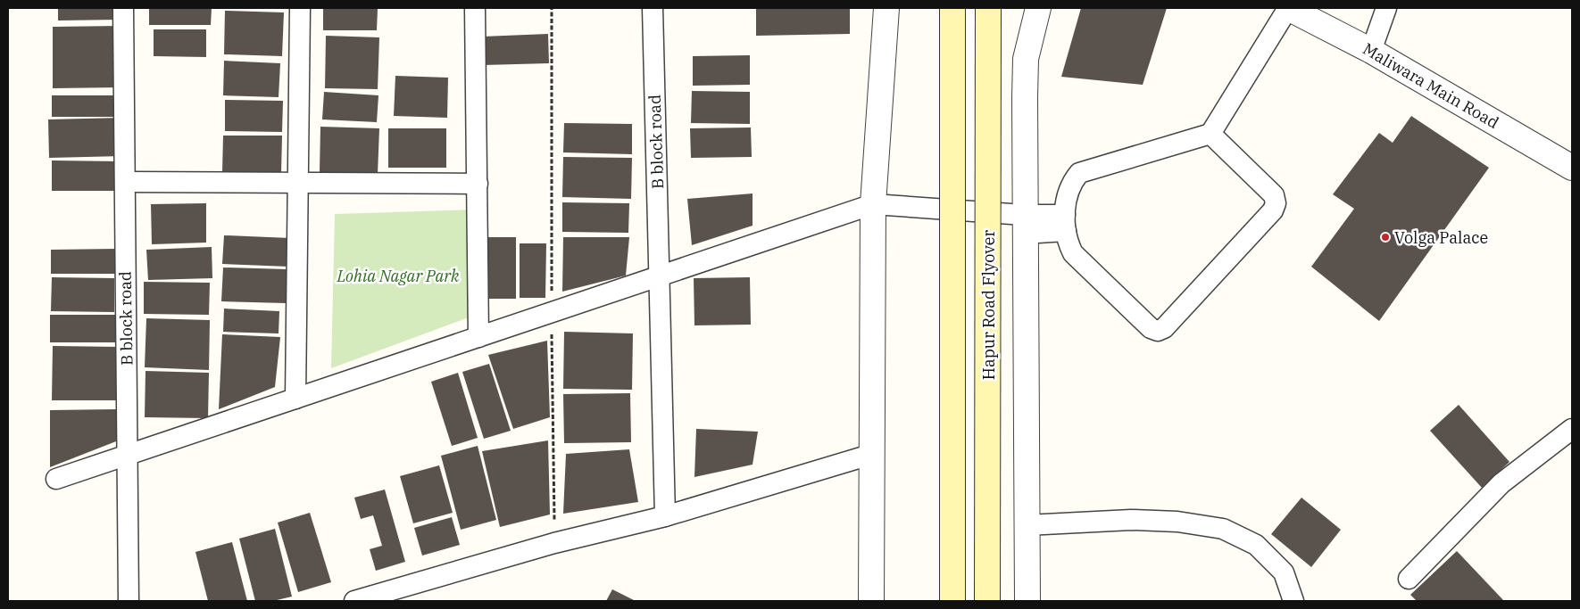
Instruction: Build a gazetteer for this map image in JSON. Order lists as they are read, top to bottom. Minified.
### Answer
{"streets":{"main road":["Hapur Road Flyover"],"street":["Maliwara Main Road","B block road"]},"parks":["Lohia Nagar Park"],"places":["Volga Palace"]}
